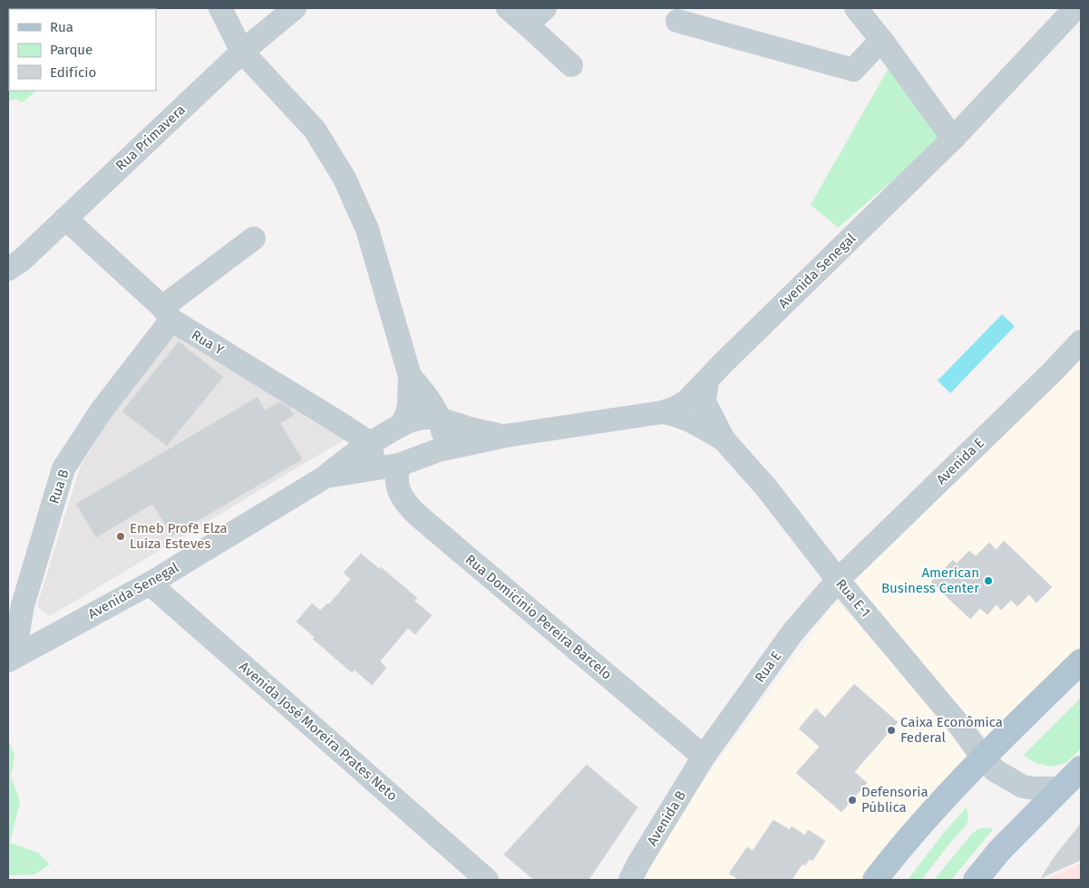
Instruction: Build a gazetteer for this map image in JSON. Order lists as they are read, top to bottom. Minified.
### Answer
{"streets":{"street":["Rua Primavera","Avenida Senegal","Rua Y","Avenida E","Rua B","Rua E-1","Rua Domicinio Pereira Barcelo","Rua E","Avenida José Moreira Prates Neto","Avenida B"]},"crossings":[["Rua Primavera","Rua Y"],["Avenida Senegal","Rua Y"],["Avenida Senegal","Rua B"],["Avenida Senegal","Rua E-1"],["Avenida Senegal","Rua Domicinio Pereira Barcelo"],["Avenida Senegal","Avenida José Moreira Prates Neto"],["Rua Y","Rua B"],["Avenida E","Rua E-1"],["Avenida E","Rua E"],["Rua E-1","Rua E"],["Rua Domicinio Pereira Barcelo","Rua E"],["Rua Domicinio Pereira Barcelo","Avenida B"],["Rua E","Avenida B"]],"places":["Emeb Profª Elza Luiza Esteves","American Business Center","Caixa Econômica Federal","Defensoria Pública"],"legend":["Rua","Parque","Edifício"]}
